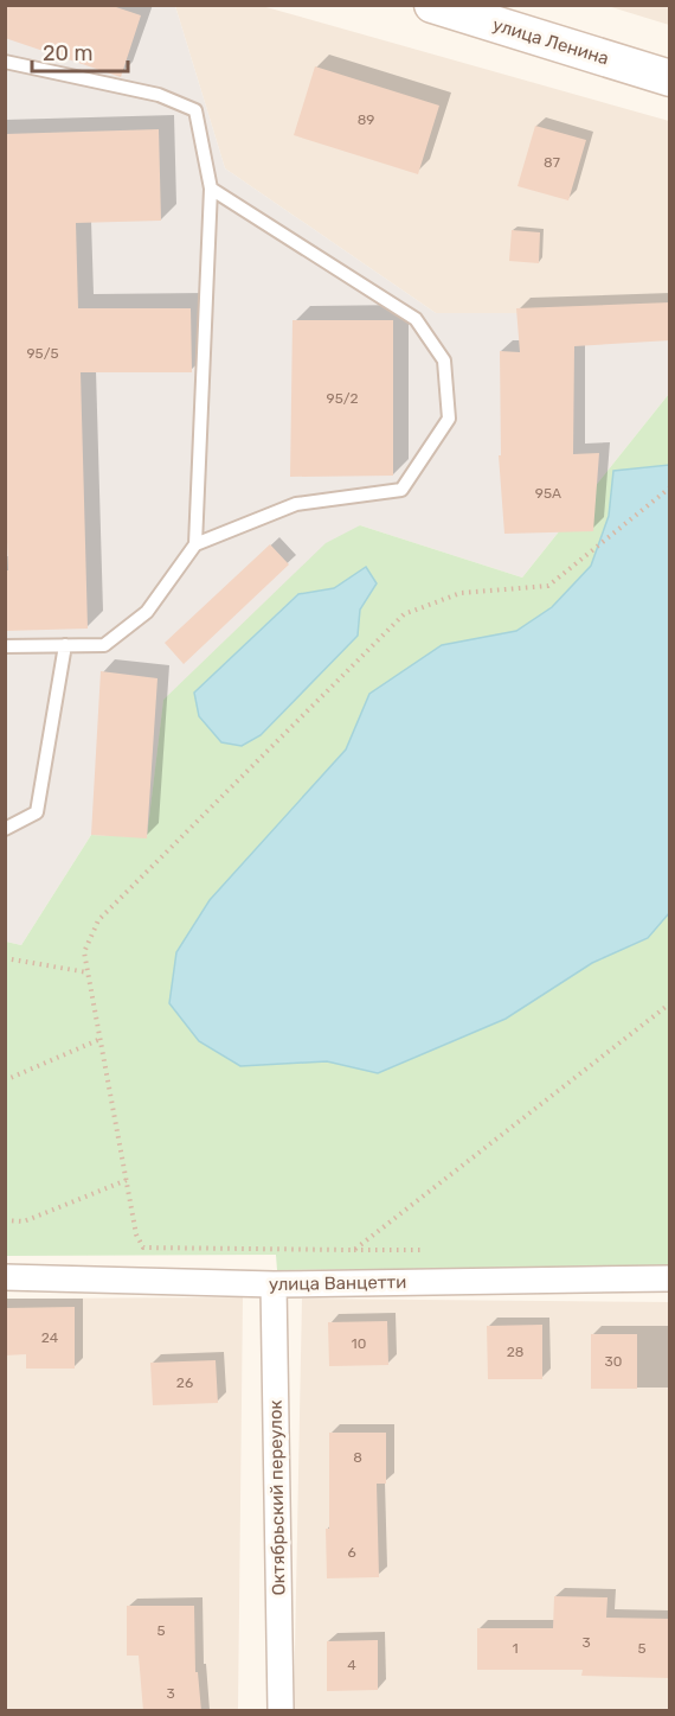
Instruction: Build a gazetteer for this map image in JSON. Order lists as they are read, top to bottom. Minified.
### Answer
{"streets":{"street":["улица Ленина","улица Ванцетти","Октябрьский переулок"]},"crossings":[["улица Ванцетти","Октябрьский переулок"]],"house_numbers":["89","87","95/5","95/2","95А","24","10","28","30","26","8","6","5","3","1","5","4","3"],"scale_bar":"20 m"}
